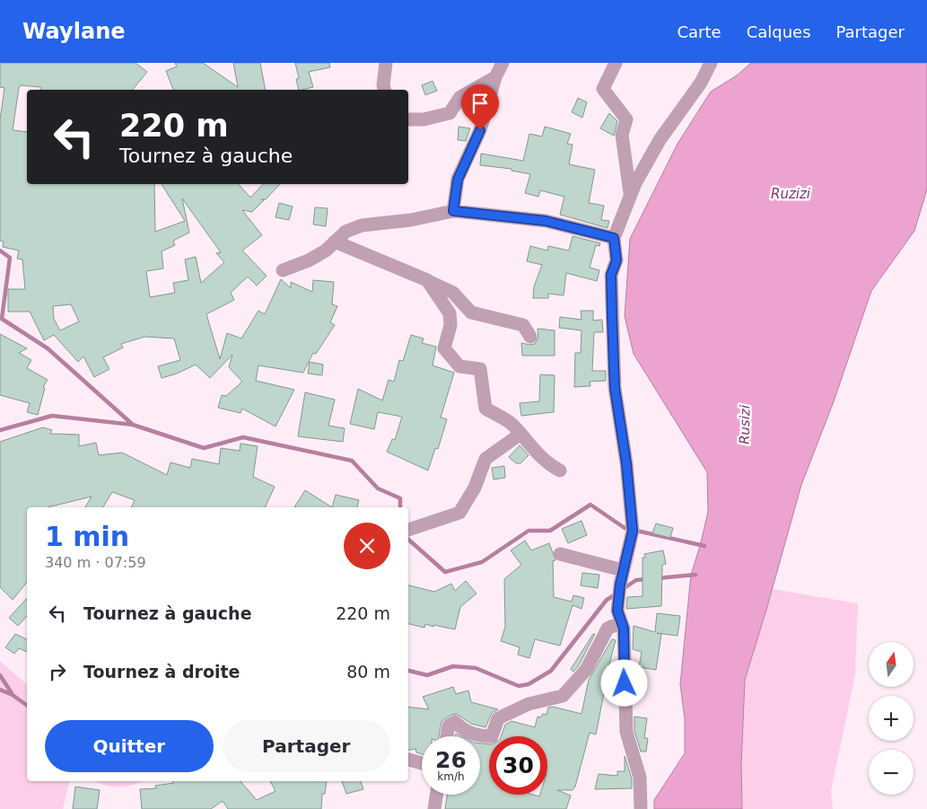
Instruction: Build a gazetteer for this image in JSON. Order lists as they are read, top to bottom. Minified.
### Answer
{"water":["Ruzizi","Rusizi"],"north":"top","page":{"header":"Waylane","nav":["Carte","Calques","Partager"],"turn":["220 m","Tournez à gauche"],"heading":["1 min","340 m · 07:59"],"list":[{"name":"Tournez à gauche","value":"220 m"},{"name":"Tournez à droite","value":"80 m"}],"map_buttons":["+","−"],"buttons":["Quitter","Partager"],"speed":"26 km/h","limit":"30"}}
